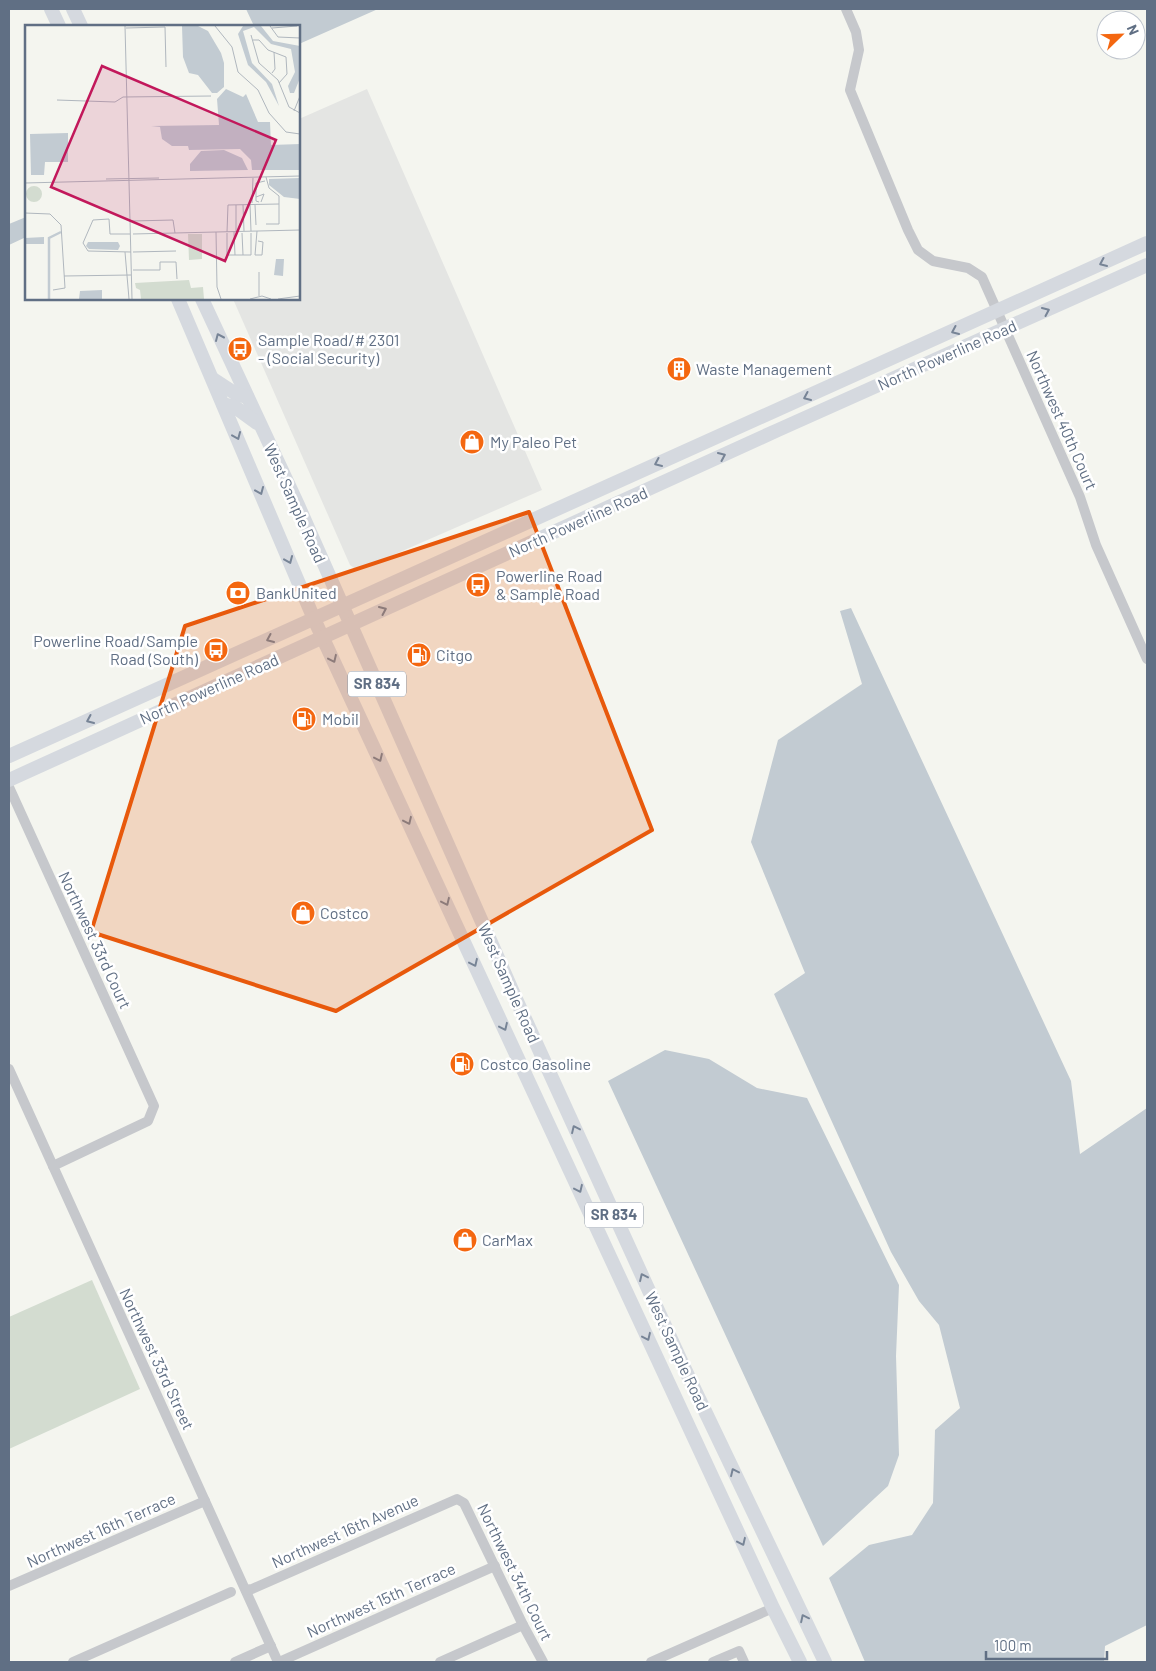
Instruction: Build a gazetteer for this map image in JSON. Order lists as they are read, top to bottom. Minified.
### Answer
{"streets":{"main road":["North Powerline Road","West Sample Road","SR 834"],"street":["Northwest 40th Court","Northwest 33rd Court","Northwest 33rd Street","Northwest 16th Terrace","Northwest 16th Avenue","Northwest 34th Court","Northwest 15th Terrace"]},"crossings":[["North Powerline Road","Northwest 40th Court"],["North Powerline Road","West Sample Road"],["Northwest 33rd Court","Northwest 33rd Street"],["Northwest 33rd Street","Northwest 16th Terrace"],["Northwest 33rd Street","Northwest 16th Avenue"],["Northwest 33rd Street","Northwest 15th Terrace"],["Northwest 16th Avenue","Northwest 34th Court"],["Northwest 34th Court","Northwest 15th Terrace"]],"places":{"bus stop":["Sample Road/# 2301 - (Social Security)","Powerline Road & Sample Road","Powerline Road/Sample Road (South)"],"building":["Waste Management"],"shop":["My Paleo Pet","Costco","CarMax"],"bank":["BankUnited"],"fuel station":["Citgo","Mobil","Costco Gasoline"]},"scale_bar":"100 m","north":"top right"}
